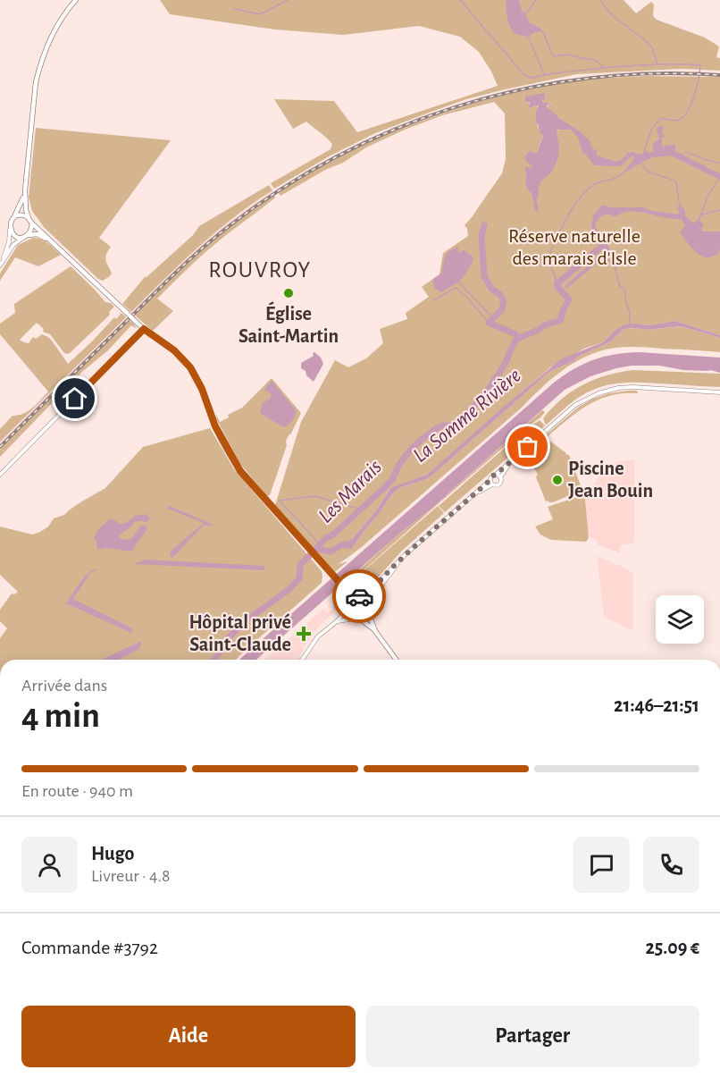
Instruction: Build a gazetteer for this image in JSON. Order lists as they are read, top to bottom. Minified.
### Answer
{"districts":["ROUVROY"],"water":["La Somme Rivière","Les Marais"],"parks":["Réserve naturelle des marais d'Isle"],"places":{"other":["Église Saint-Martin","Piscine Jean Bouin"],"health":["Hôpital privé Saint-Claude"]},"page":{"heading":["4 min","Arrivée dans","21:46–21:51"],"panel":["Hugo","Livreur · 4.8","Commande #3792","25.09 €"],"bar":"En route · 940 m","buttons":["Aide","Partager"]}}
